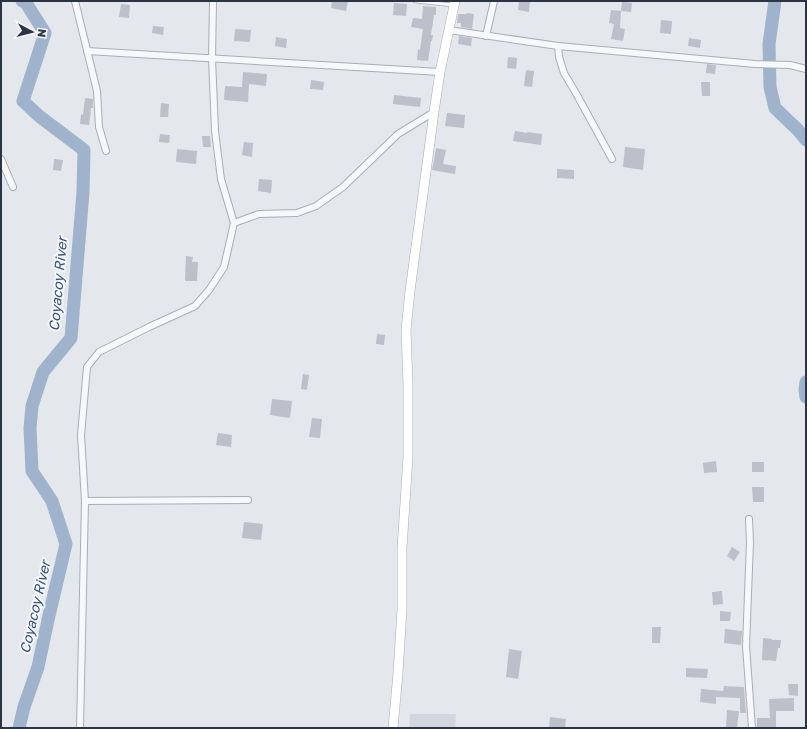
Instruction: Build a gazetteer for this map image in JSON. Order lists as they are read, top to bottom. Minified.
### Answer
{"water":["Coyacoy River"],"north":"right"}
